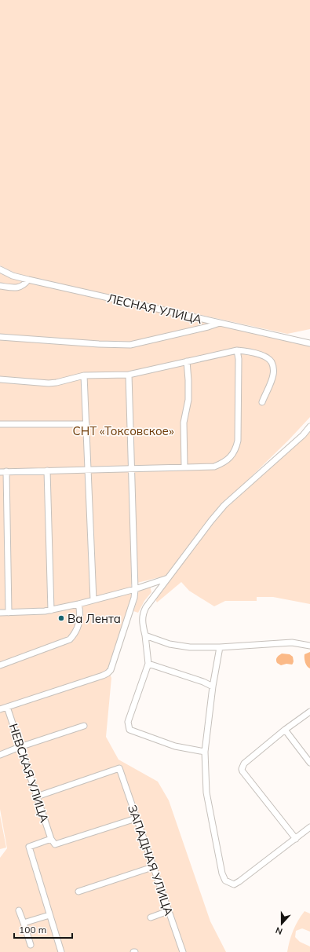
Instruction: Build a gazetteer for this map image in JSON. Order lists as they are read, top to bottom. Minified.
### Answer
{"streets":{"street":["ЛЕСНАЯ УЛИЦА","НЕВСКАЯ УЛИЦА","ЗАПАДНАЯ УЛИЦА"]},"crossings":[["НЕВСКАЯ УЛИЦА","ЗАПАДНАЯ УЛИЦА"]],"parks":["СНТ «Токсовское»"],"places":["Ва Лента"],"scale_bar":"100 m","north":"bottom"}
